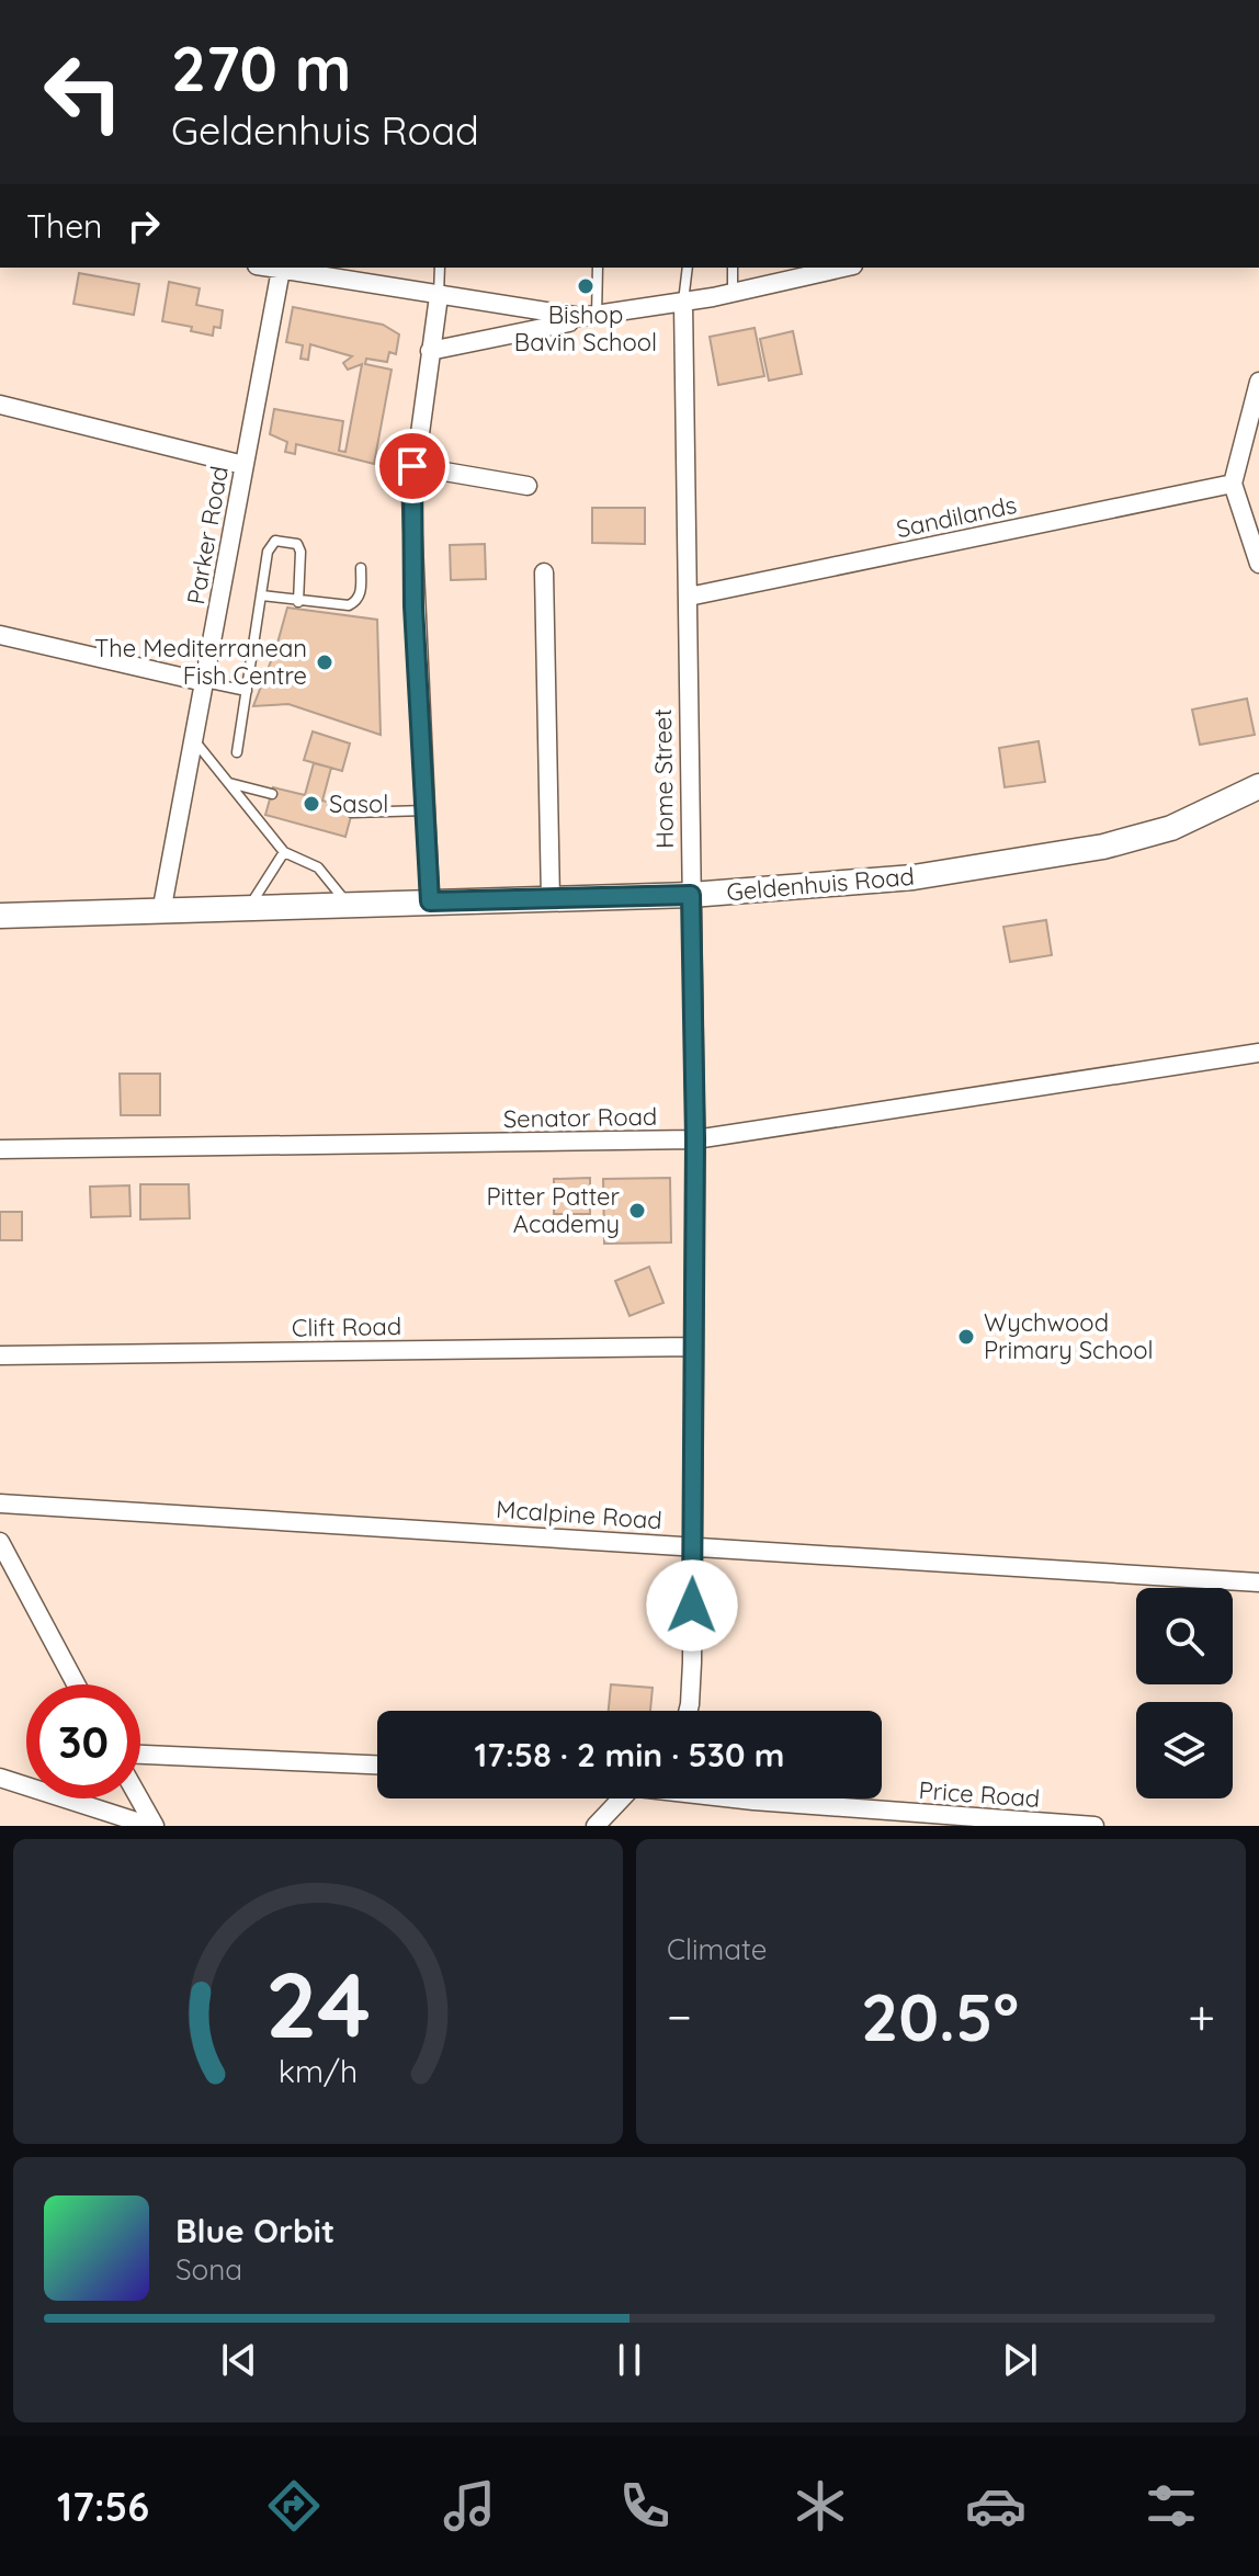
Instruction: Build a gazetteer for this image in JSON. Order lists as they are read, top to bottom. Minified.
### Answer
{"streets":{"main road":["Geldenhuis Road"],"street":["Sandilands","Parker Road","Home Street","Senator Road","Clift Road","Mcalpine Road","Price Road"]},"crossings":[["Sandilands","Home Street"],["Parker Road","Geldenhuis Road"],["Home Street","Geldenhuis Road"],["Home Street","Senator Road"],["Home Street","Clift Road"],["Home Street","Mcalpine Road"]],"places":["Bishop Bavin School","The Mediterranean Fish Centre","Sasol","Pitter Patter Academy","Wychwood Primary School"],"page":{"turn":["270 m","Geldenhuis Road"],"then":"Then","limit":"30","trip":"17:58 · 2 min · 530 m","tile":"Climate","heat":["−","20.5°","+"],"song":["Blue Orbit","Sona"],"tabs":"17:56","gauge":["24","km/h"]}}
